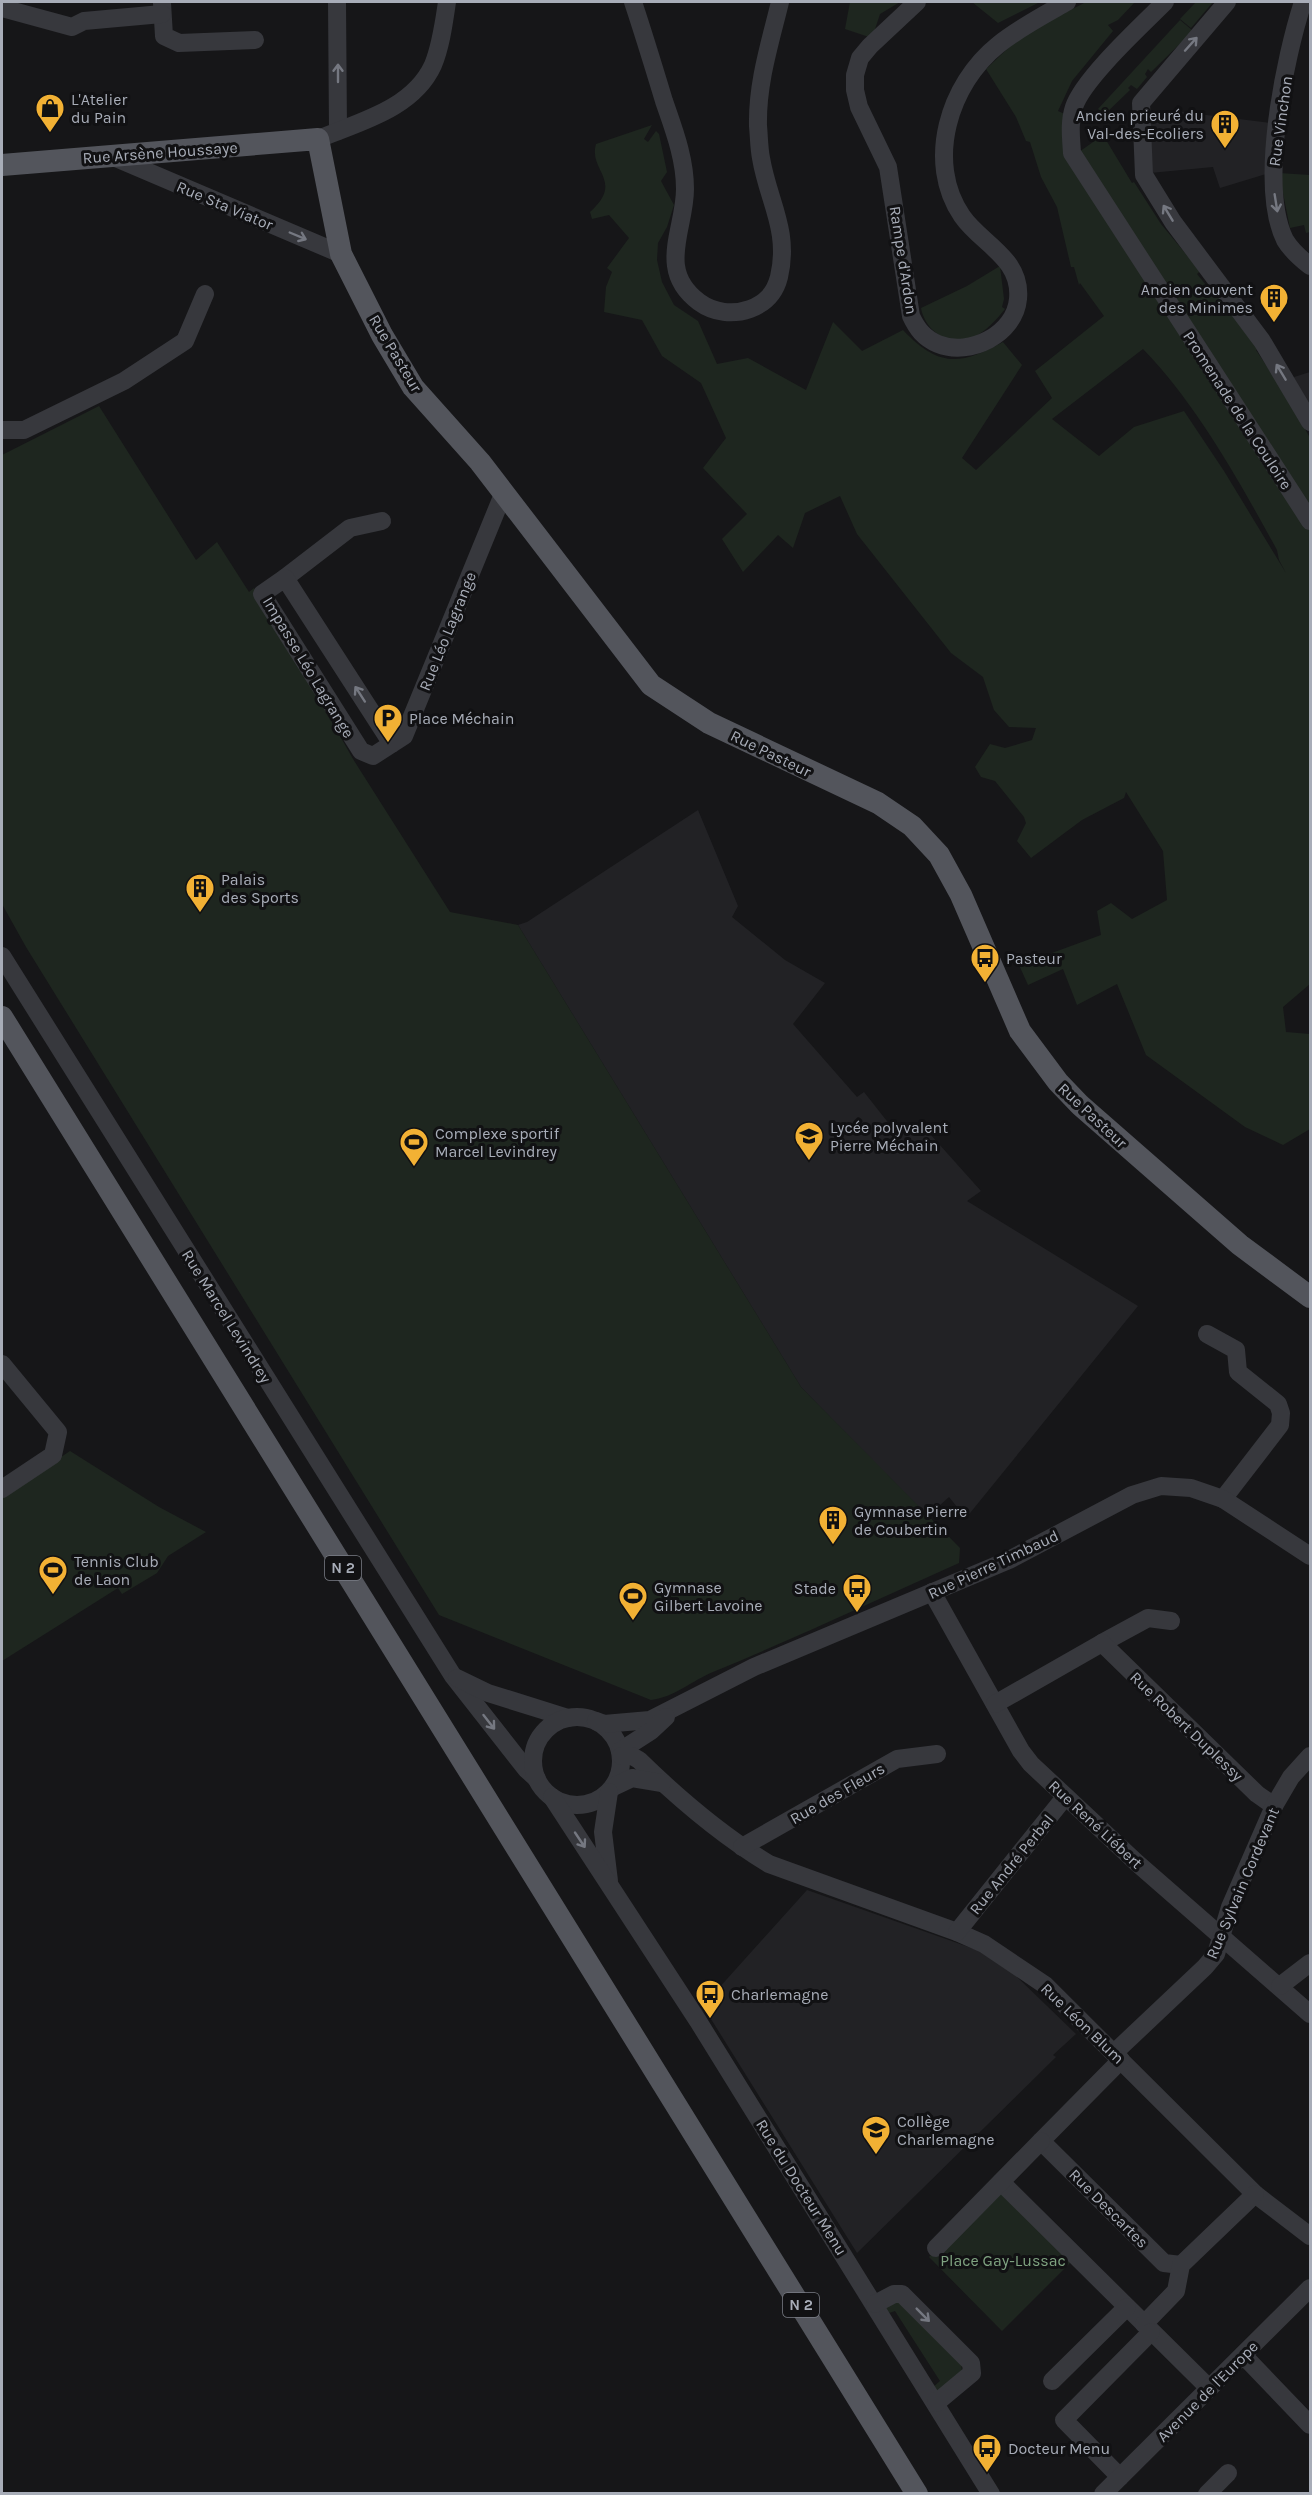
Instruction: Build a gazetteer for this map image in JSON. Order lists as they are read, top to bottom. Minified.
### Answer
{"streets":{"main road":["Rue Arsène Houssaye","Rue Pasteur","N 2"],"street":["Rue Vinchon","Rue Sta Viator","Rampe d'Ardon","Promenade de la Couloire","Rue Léo Lagrange","Impasse Léo Lagrange","Rue Marcel Levindrey","Rue Pierre Timbaud","Rue Robert Duplessy","Rue des Fleurs","Rue René Liébert","Rue André Perbal","Rue Sylvain Cordevant","Rue Léon Blum","Rue du Docteur Menu","Rue Descartes","Avenue de l'Europe"]},"crossings":[["Rue Arsène Houssaye","Rue Sta Viator"],["Rue Arsène Houssaye","Rue Pasteur"],["Rue Sta Viator","Rue Pasteur"],["Rue Pasteur","Rue Léo Lagrange"],["Rue Léo Lagrange","Impasse Léo Lagrange"],["Rue Marcel Levindrey","Rue Pierre Timbaud"],["Rue Marcel Levindrey","Rue Léon Blum"],["Rue Marcel Levindrey","Rue du Docteur Menu"],["Rue Pierre Timbaud","Rue René Liébert"],["Rue Pierre Timbaud","Rue Léon Blum"],["Rue Pierre Timbaud","Rue du Docteur Menu"],["Rue Robert Duplessy","Rue Sylvain Cordevant"],["Rue des Fleurs","Rue Léon Blum"],["Rue René Liébert","Rue André Perbal"],["Rue René Liébert","Rue Sylvain Cordevant"],["Rue André Perbal","Rue Léon Blum"],["Rue Sylvain Cordevant","Rue Léon Blum"],["Rue Léon Blum","Rue du Docteur Menu"]],"one_way":["Rue Vinchon","Rue Sta Viator","Impasse Léo Lagrange"],"parks":["Place Gay-Lussac"],"places":{"shop":["L'Atelier du Pain"],"building":["Ancien prieuré du Val-des-Ecoliers","Ancien couvent des Minimes","Palais des Sports","Gymnase Pierre de Coubertin"],"parking":["Place Méchain"],"bus stop":["Pasteur","Stade","Charlemagne","Docteur Menu"],"school or university":["Lycée polyvalent Pierre Méchain","Collège Charlemagne"],"sports":["Complexe sportif Marcel Levindrey","Tennis Club de Laon","Gymnase Gilbert Lavoine"]}}
